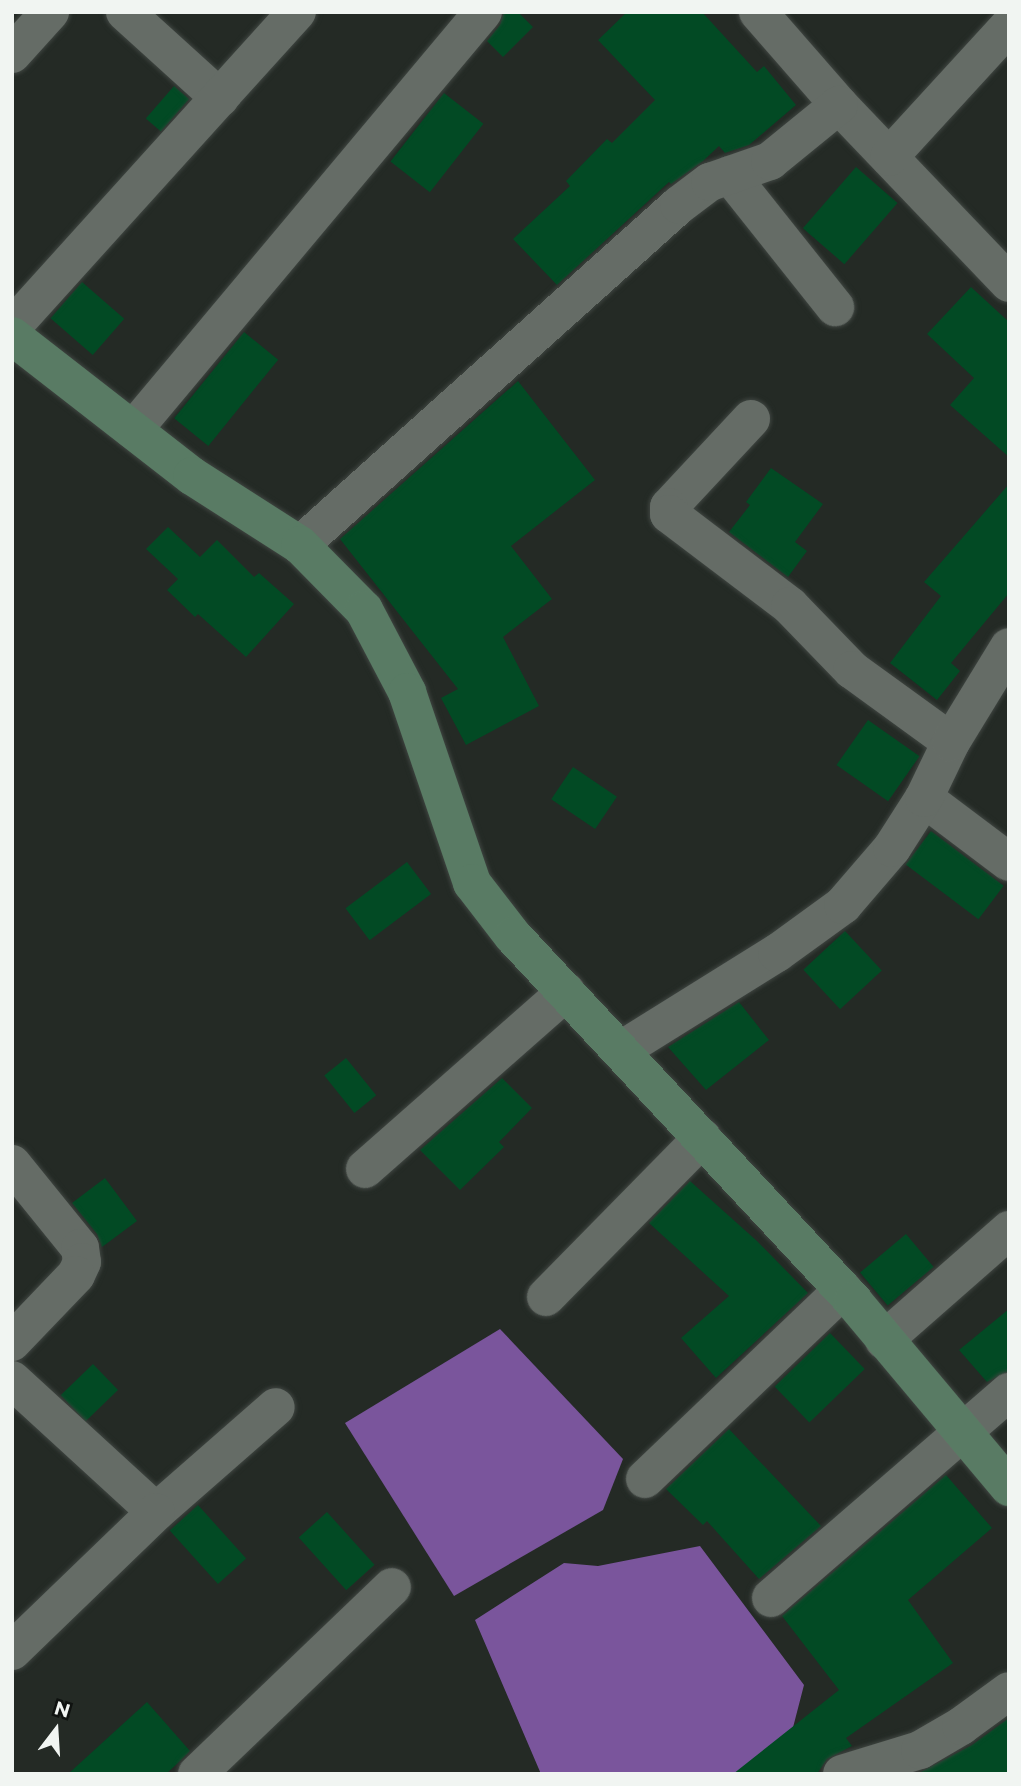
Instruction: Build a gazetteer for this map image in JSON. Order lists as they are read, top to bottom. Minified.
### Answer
{"north":"top"}
